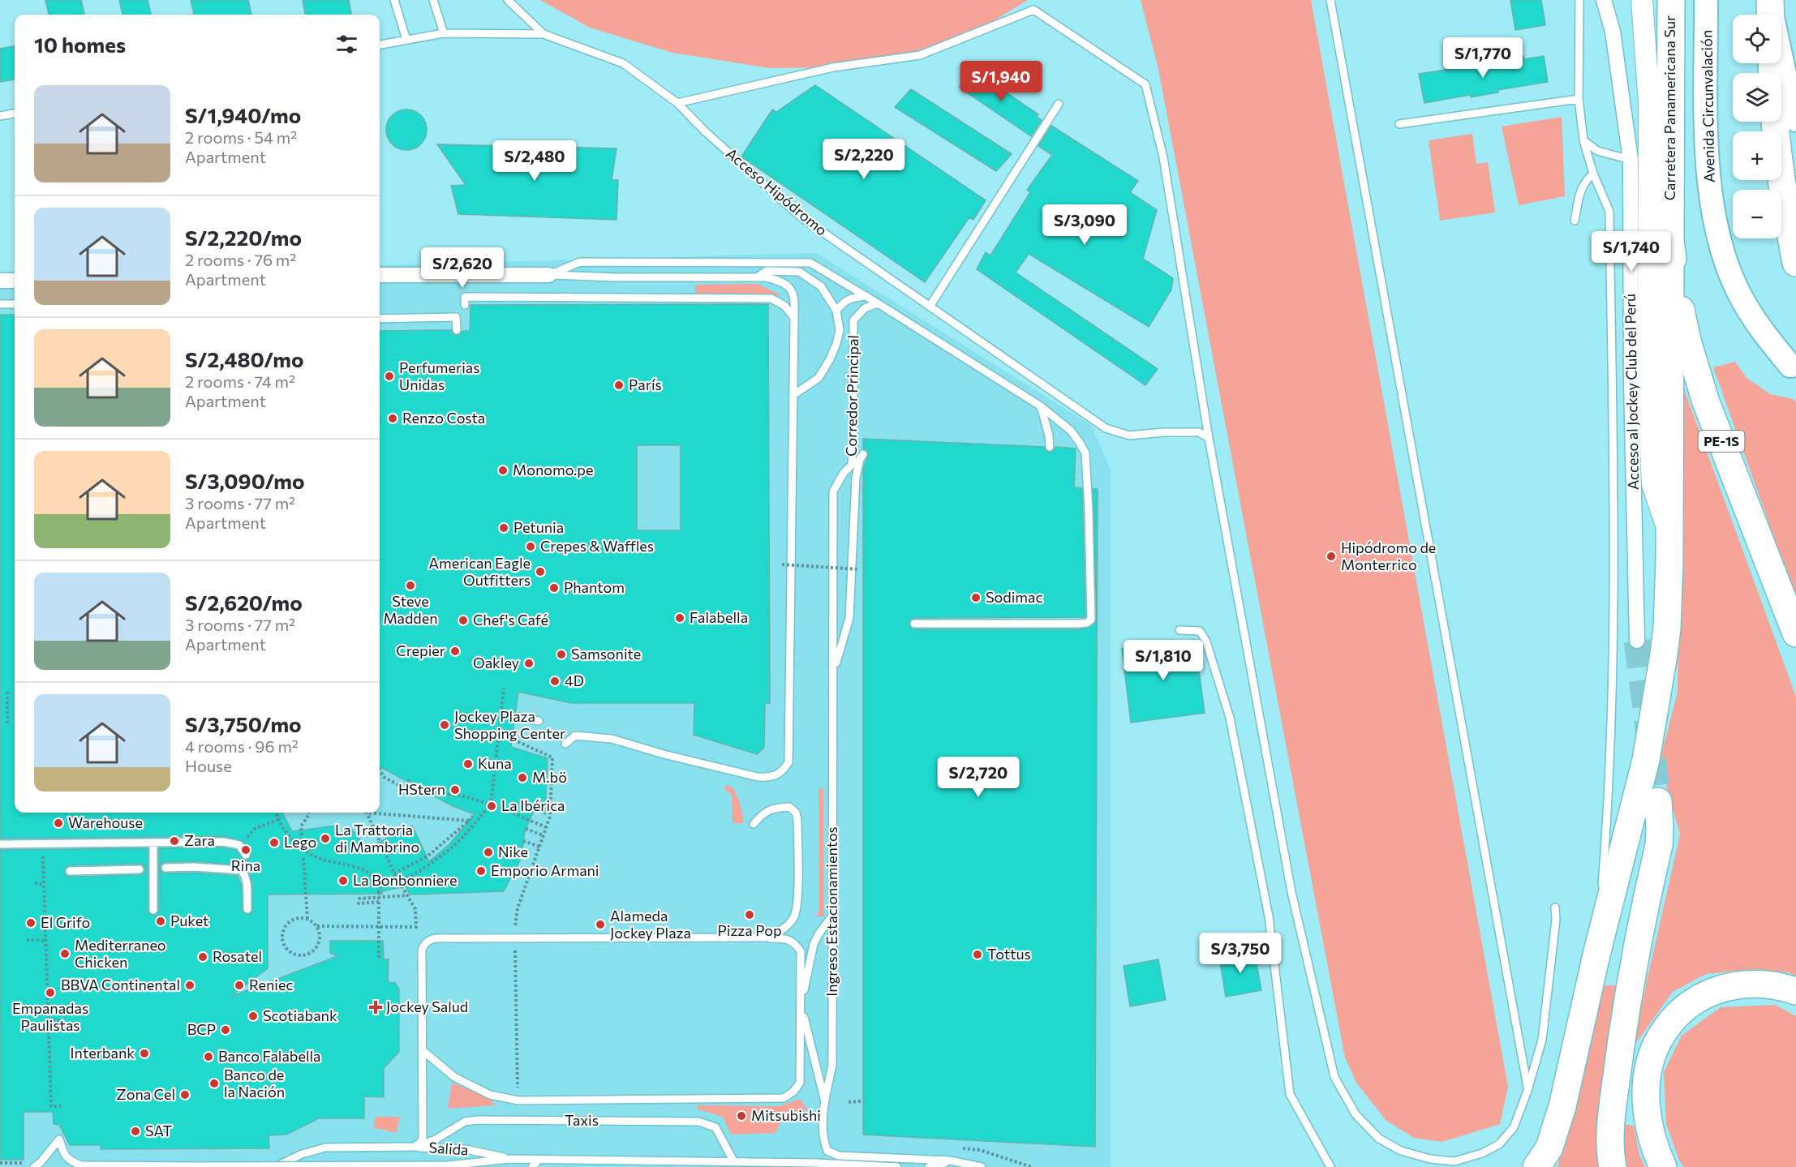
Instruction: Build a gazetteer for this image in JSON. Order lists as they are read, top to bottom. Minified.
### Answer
{"streets":{"highway":["Carretera Panamericana Sur","PE-1S"],"main road":["Avenida Circunvalación"],"street":["Acceso al Jockey Club del Perú"],"lane":["Acceso Hipódromo","Corredor Principal","Ingreso Estacionamientos","Taxis","Salida"]},"crossings":[["Corredor Principal","Ingreso Estacionamientos"],["Taxis","Salida"]],"places":{"other":["Perfumerias Unidas","París","Renzo Costa","Monomo.pe","Petunia","Crepes & Waffles","Hipódromo de Monterrico","American Eagle Outfitters","Steve Madden","Phantom","Sodimac","Falabella","Chef's Café","Crepier","Samsonite","Oakley","4D","Jockey Plaza Shopping Center","Kuna","M.bö","HStern","La Ibérica","Warehouse","La Trattoria di Mambrino","Zara","Lego","Rina","Nike","Emporio Armani","La Bonbonniere","Pizza Pop","Puket","El Grifo","Alameda Jockey Plaza","Mediterraneo Chicken","Tottus","Rosatel","BBVA Continental","Reniec","Empanadas Paulistas","Scotiabank","BCP","Interbank","Banco Falabella","Banco de la Nación","Zona Cel","Mitsubishi","SAT"],"health":["Jockey Salud"]},"page":{"map_buttons":["+","−"],"heading":"10 homes","price":["S/1,770","S/1,940","S/2,220","S/2,480","S/3,090","S/1,740","S/2,620","S/1,810","S/2,720","S/3,750"],"list":[{"name":"S/1,940/mo","note":"2 rooms · 54 m² · Apartment"},{"name":"S/2,220/mo","note":"2 rooms · 76 m² · Apartment"},{"name":"S/2,480/mo","note":"2 rooms · 74 m² · Apartment"},{"name":"S/3,090/mo","note":"3 rooms · 77 m² · Apartment"},{"name":"S/2,620/mo","note":"3 rooms · 77 m² · Apartment"},{"name":"S/3,750/mo","note":"4 rooms · 96 m² · House"}]}}
